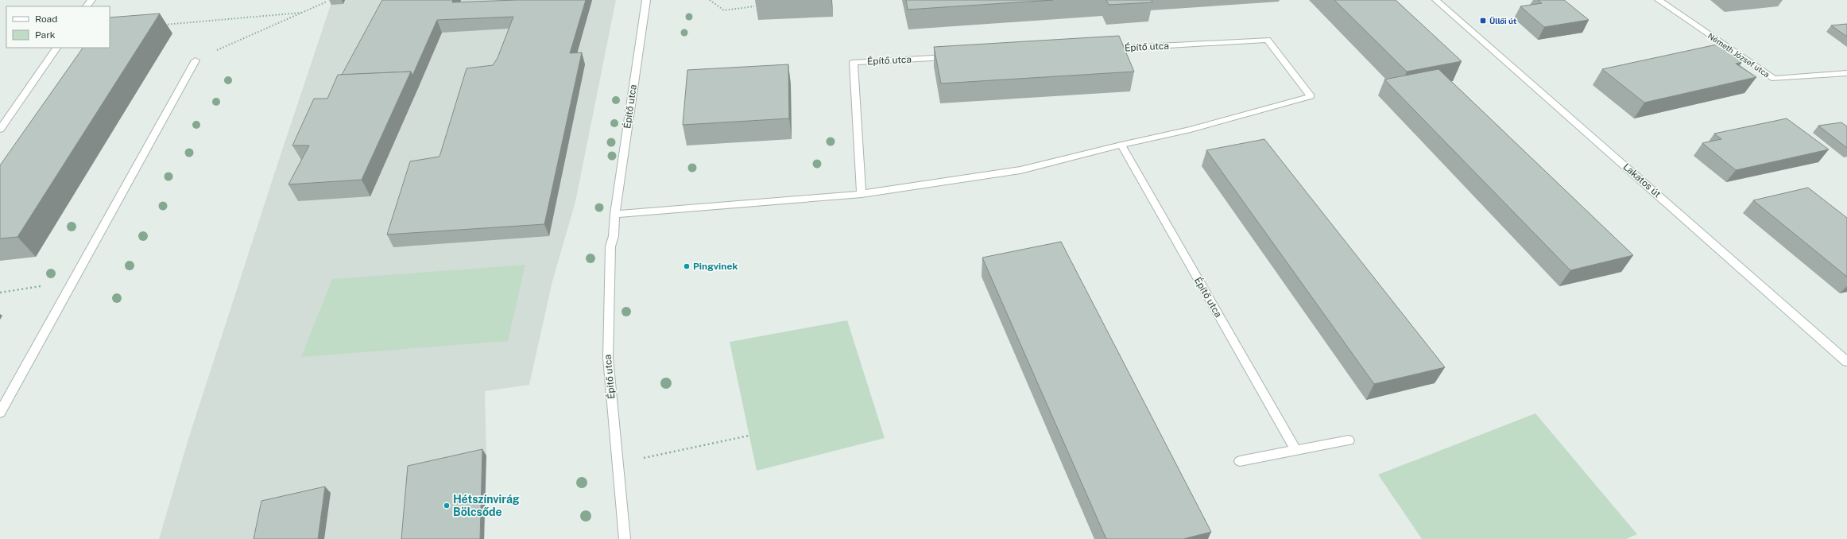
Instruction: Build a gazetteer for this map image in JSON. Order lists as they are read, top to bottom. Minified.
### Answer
{"streets":{"street":["Építő utca","Németh József utca","Lakatos út"]},"places":{"transit":["Üllői út"],"other":["Pingvinek","Hétszínvirág Bölcsőde"]},"legend":["Road","Park"]}
